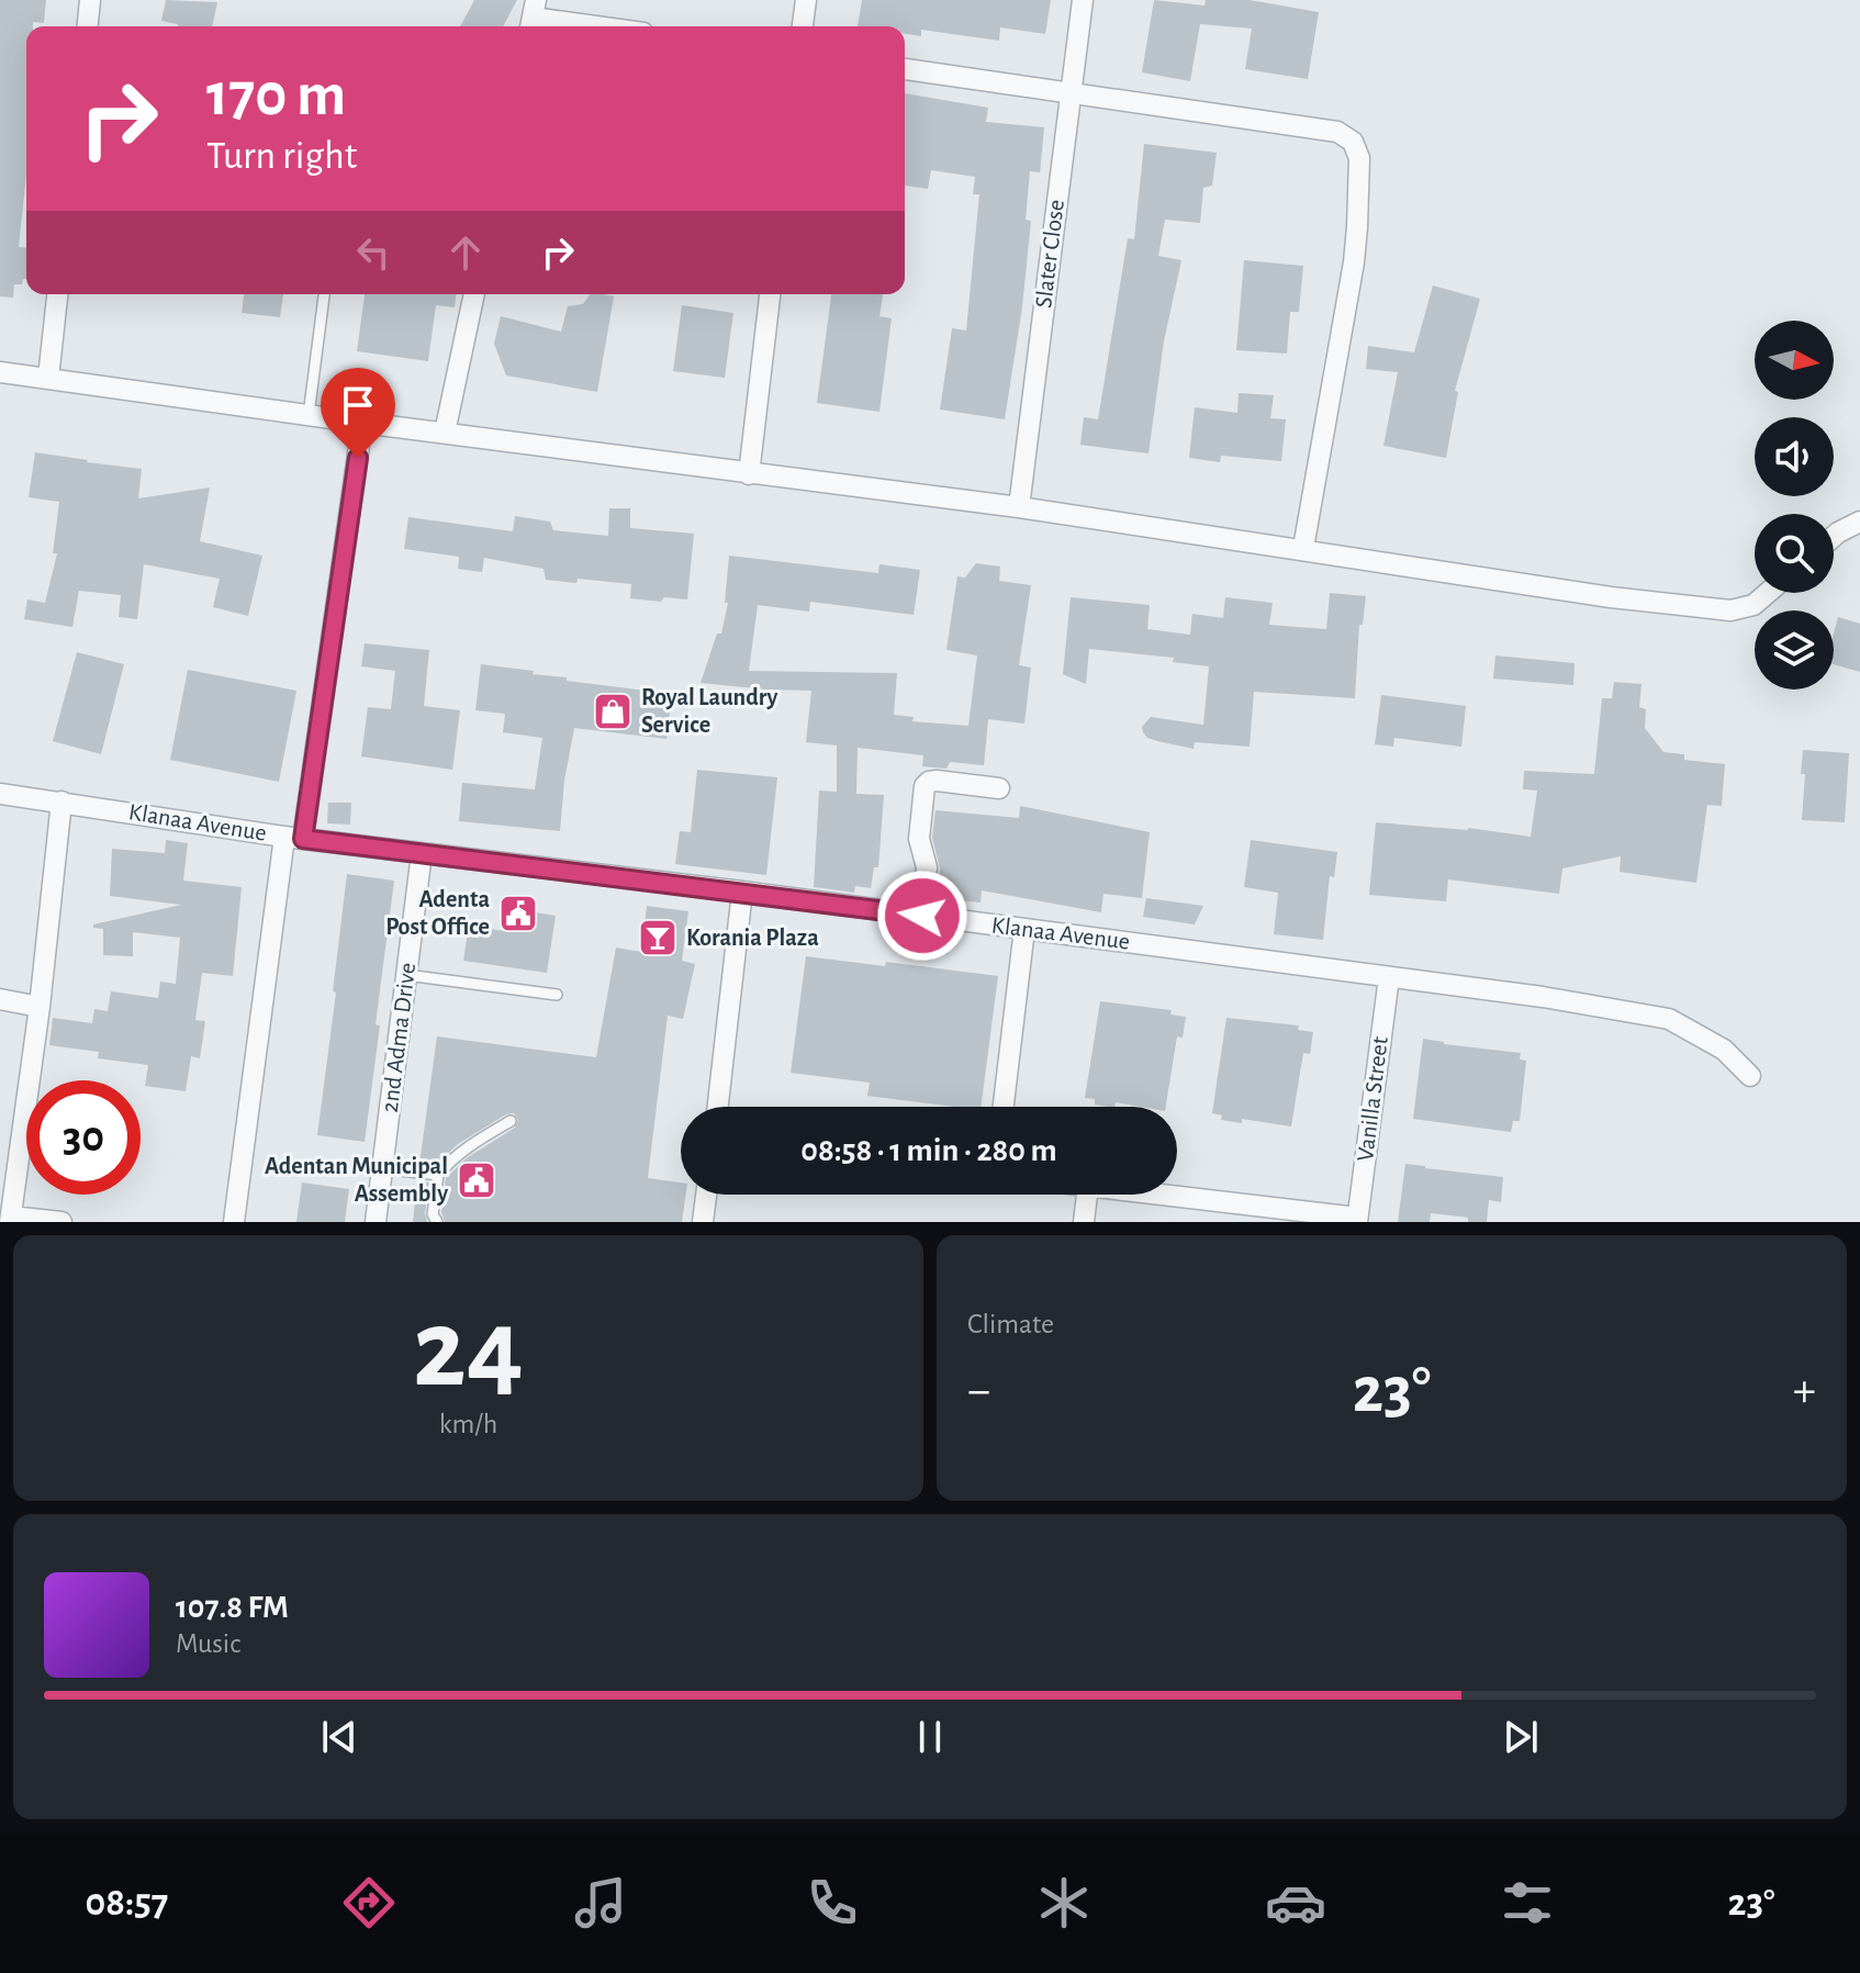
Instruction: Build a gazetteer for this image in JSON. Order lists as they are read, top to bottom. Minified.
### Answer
{"streets":{"street":["Slater Close","Klanaa Avenue","2nd Adma Drive","Vanilla Street"]},"crossings":[["Klanaa Avenue","2nd Adma Drive"],["Klanaa Avenue","Vanilla Street"]],"places":{"shop":["Royal Laundry Service"],"public building":["Adenta Post Office","Adentan Municipal Assembly"],"bar":["Korania Plaza"]},"north":"right","page":{"turn":["170 m","Turn right"],"limit":"30","trip":"08:58 · 1 min · 280 m","tile":[["24","km/h"],"Climate"],"heat":["−","23°","+"],"song":["107.8 FM","Music"],"tabs":["08:57","23°"]}}
